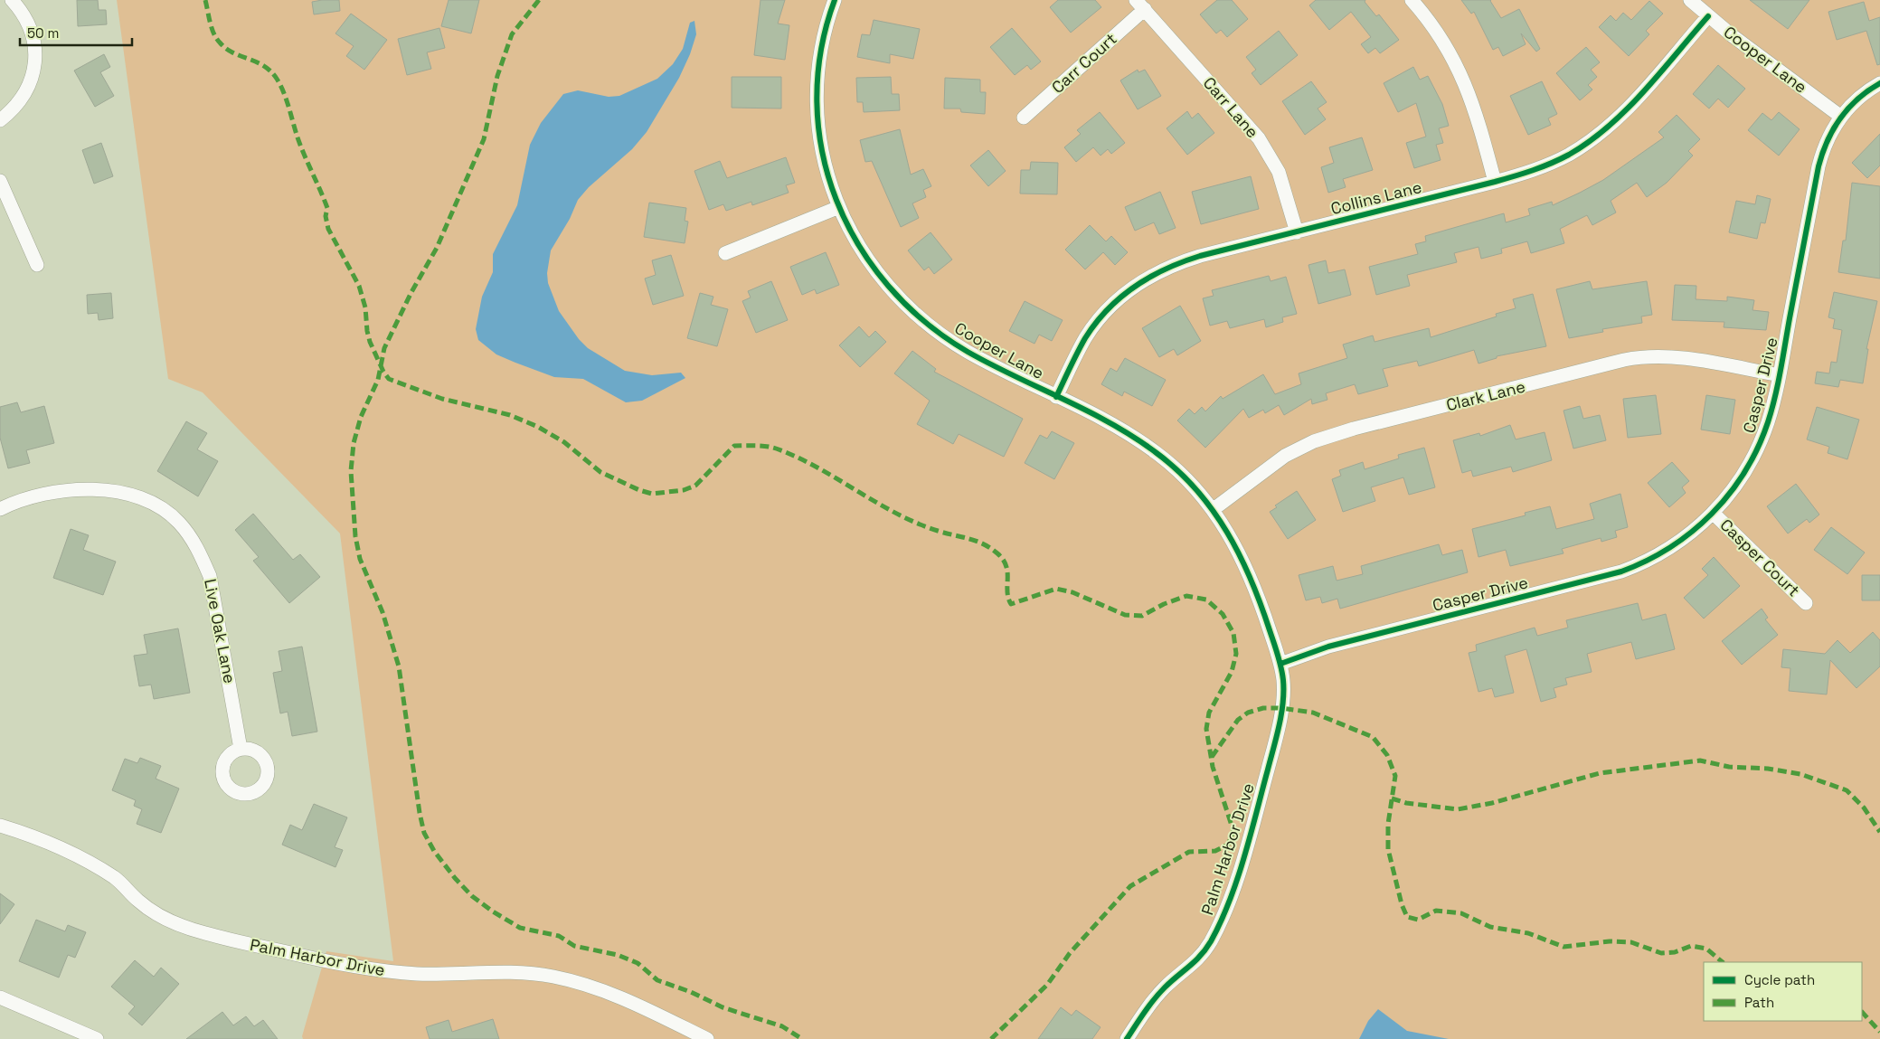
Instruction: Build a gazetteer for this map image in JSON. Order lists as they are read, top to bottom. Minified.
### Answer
{"streets":{"street":["Cooper Lane","Carr Court","Carr Lane","Collins Lane","Casper Drive","Clark Lane","Casper Court","Live Oak Lane","Palm Harbor Drive"]},"crossings":[["Cooper Lane","Collins Lane"],["Cooper Lane","Casper Drive"],["Cooper Lane","Clark Lane"],["Cooper Lane","Palm Harbor Drive"],["Carr Court","Carr Lane"],["Carr Lane","Collins Lane"],["Casper Drive","Clark Lane"],["Casper Drive","Casper Court"],["Casper Drive","Palm Harbor Drive"]],"legend":["Cycle path","Path"],"scale_bar":"50 m"}
